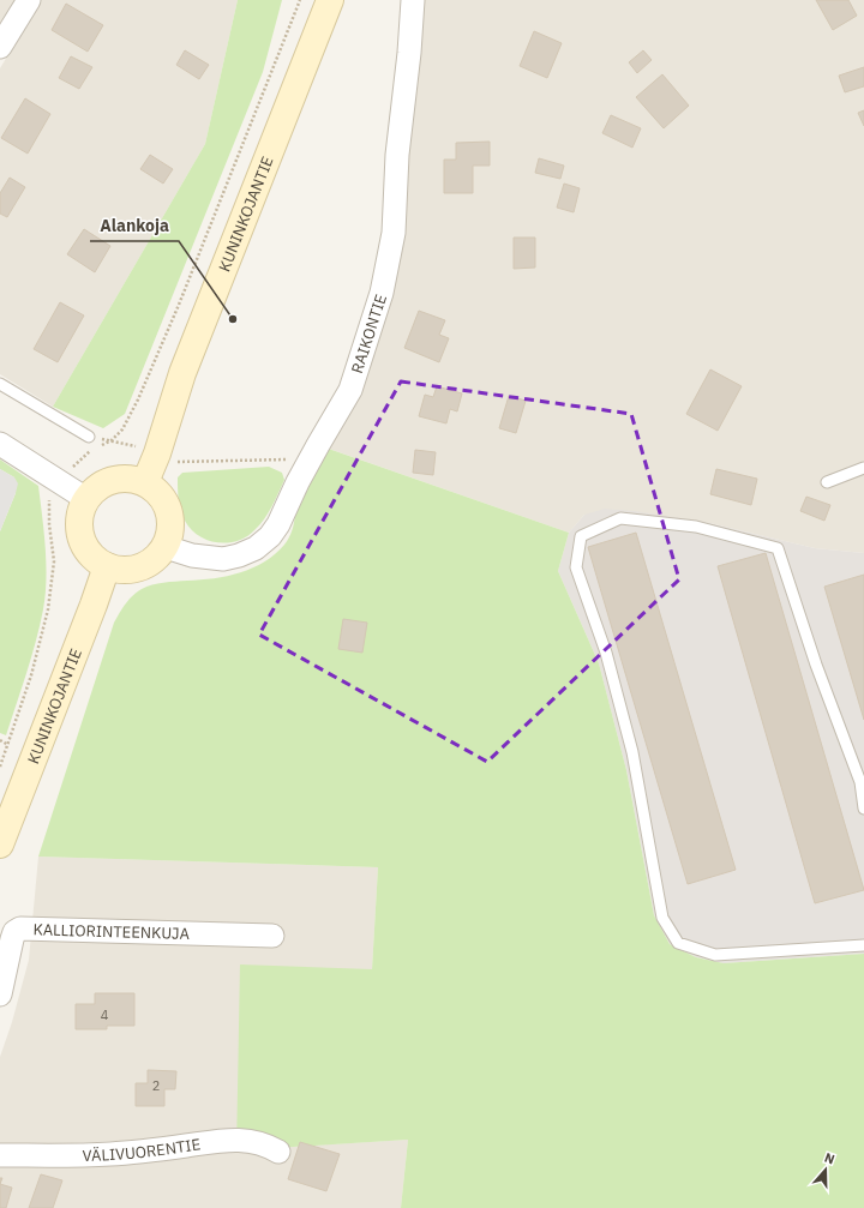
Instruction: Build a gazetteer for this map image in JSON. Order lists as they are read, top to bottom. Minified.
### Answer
{"streets":{"main road":["KUNINKOJANTIE"],"street":["RAIKONTIE","KALLIORINTEENKUJA","VÄLIVUORENTIE"]},"crossings":[["KUNINKOJANTIE","RAIKONTIE"]],"places":["Alankoja"],"house_numbers":["4","2"],"north":"top"}
